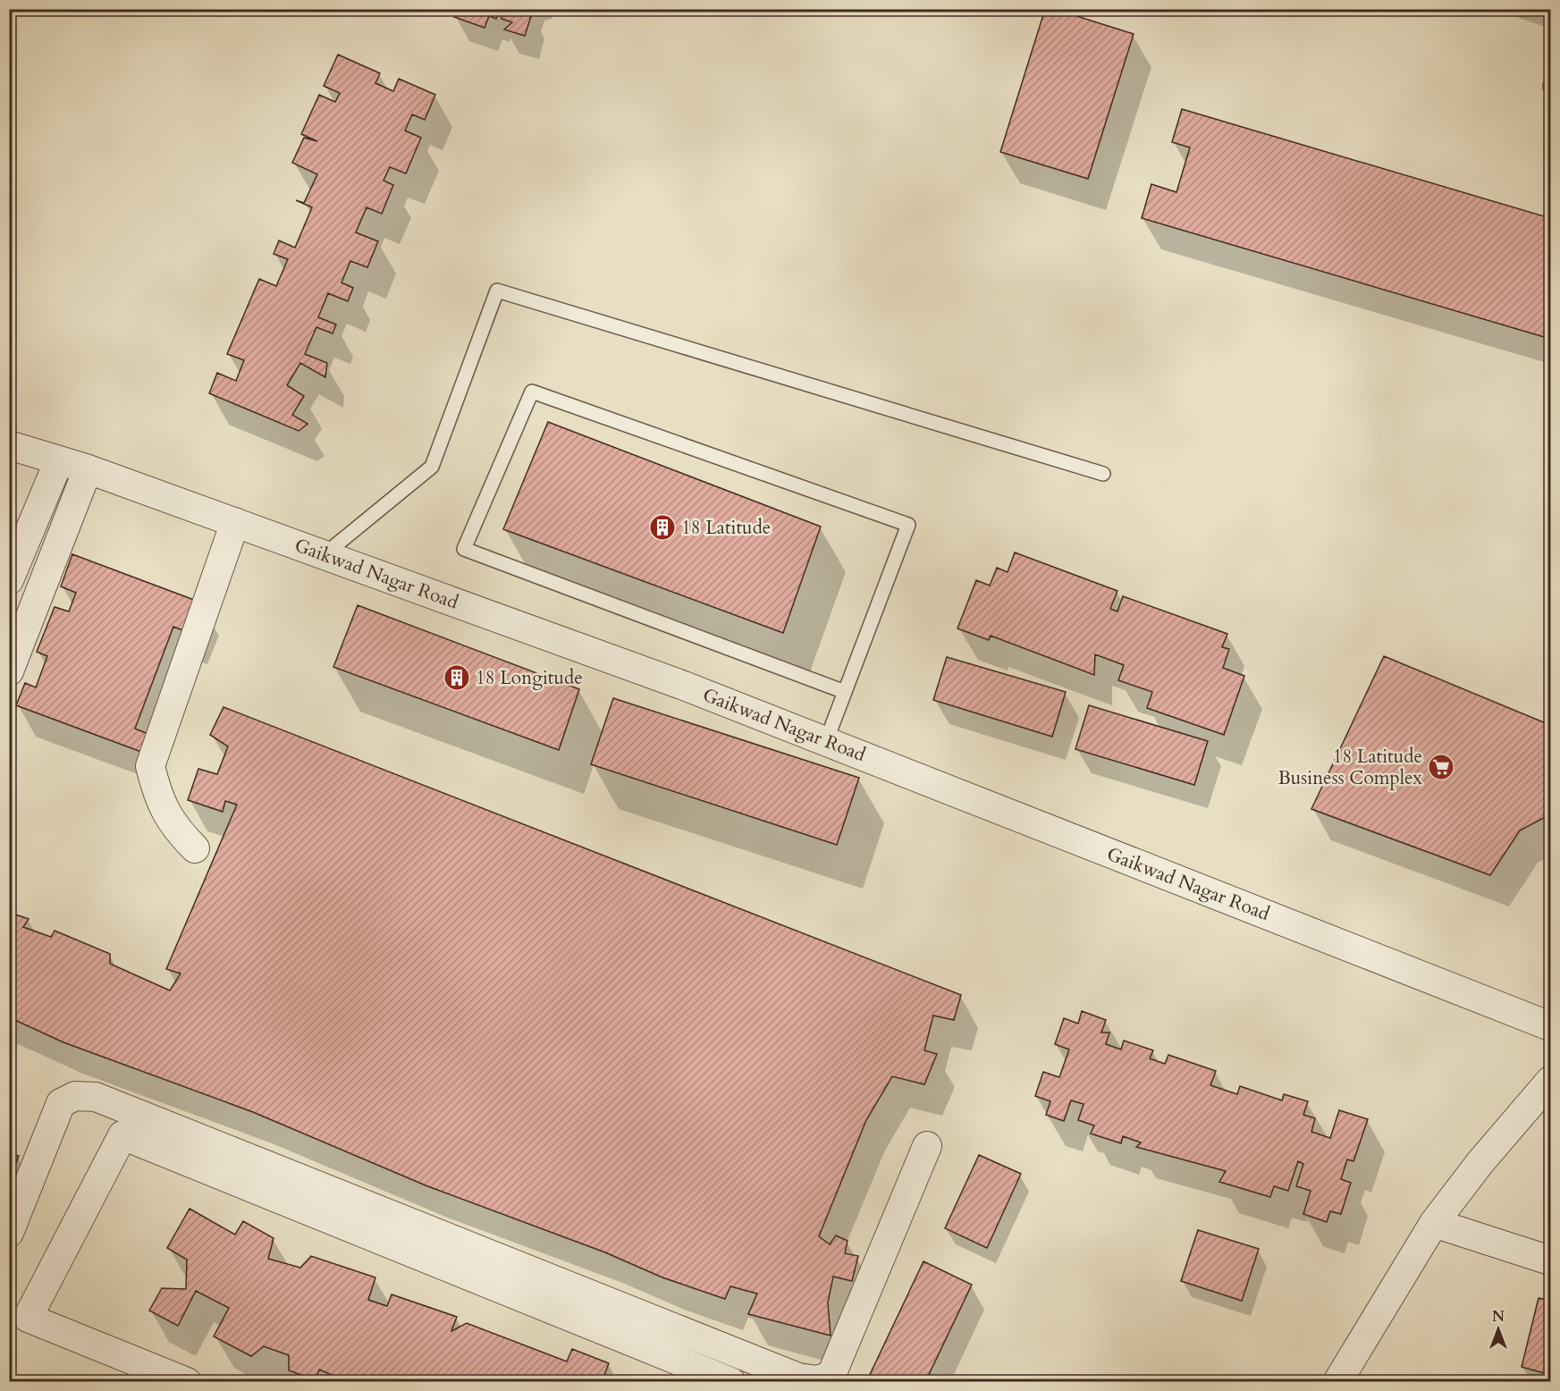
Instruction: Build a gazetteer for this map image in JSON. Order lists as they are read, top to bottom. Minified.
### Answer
{"streets":{"street":["Gaikwad Nagar Road"]},"places":{"building":["18 Latitude","18 Longitude"],"supermarket":["18 Latitude Business Complex"]},"north":"top"}
